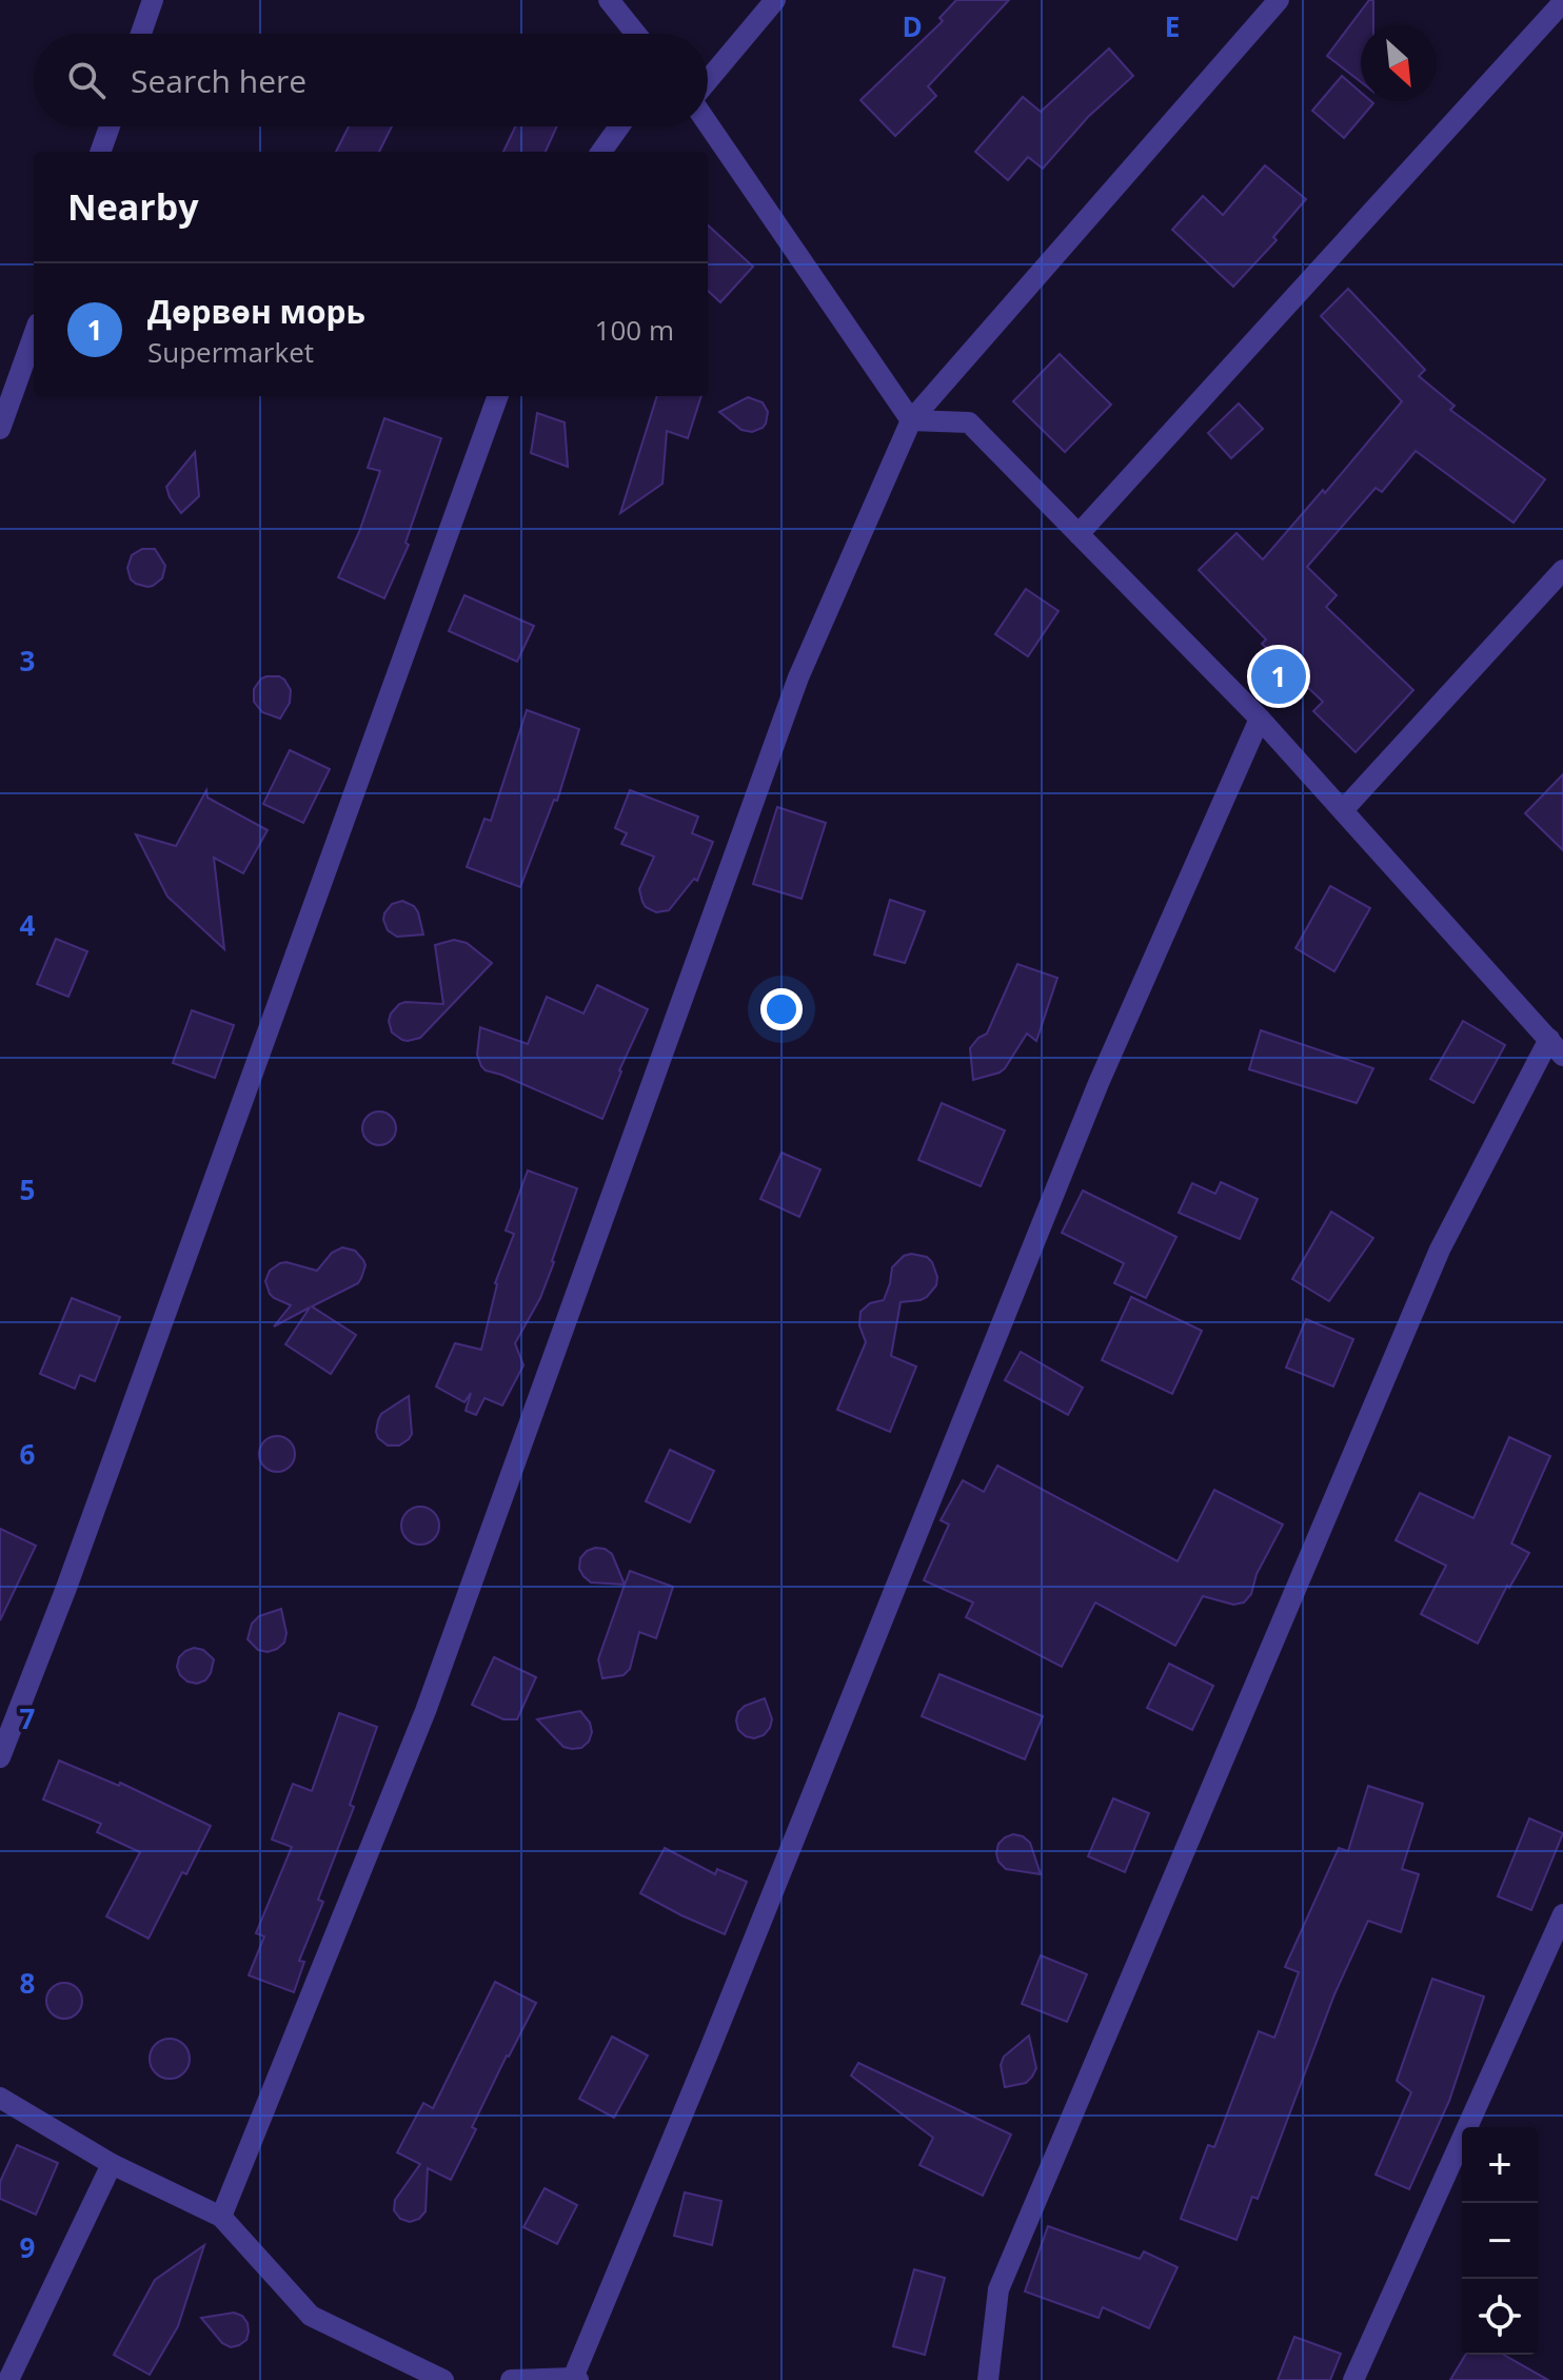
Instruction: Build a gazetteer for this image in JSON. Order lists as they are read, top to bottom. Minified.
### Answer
{"north":"bottom right","page":{"search":"Search here","heading":"Nearby","list":[{"mark":"1","name":"Дөрвөн морь","note":"Supermarket","value":"100 m"}],"pins":"1","map_buttons":["+","−"]},"grid":{"columns":["D","E"],"rows":["3","4","5","6","7","8","9"]}}
